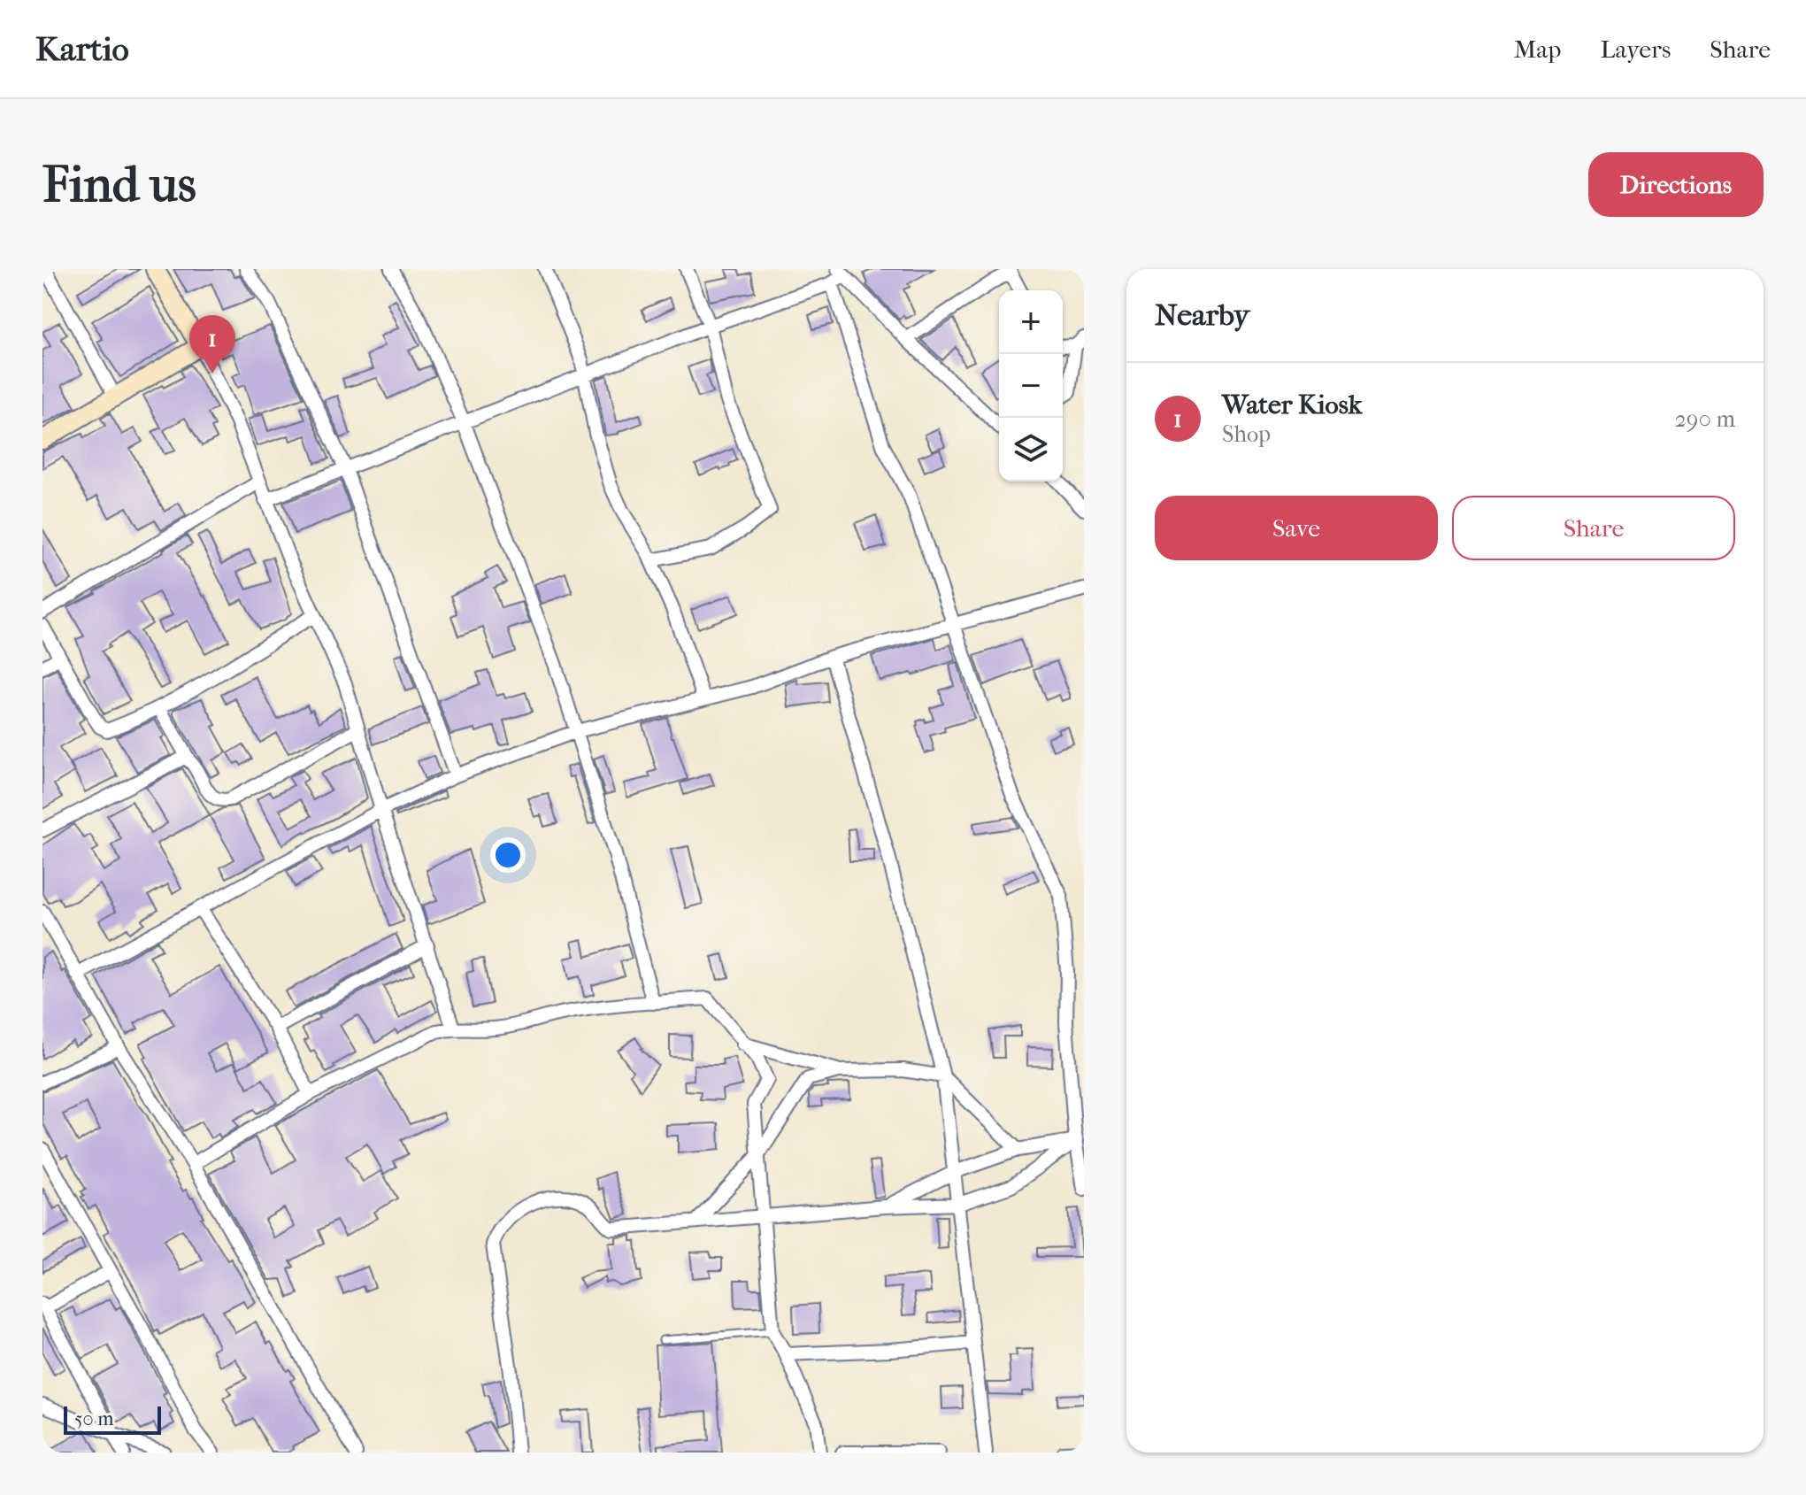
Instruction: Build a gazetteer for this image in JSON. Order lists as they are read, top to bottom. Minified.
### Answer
{"scale_bar":"50 m","page":{"header":"Kartio","nav":["Map","Layers","Share"],"buttons":["Directions",["Save","Share"]],"title":"Find us","heading":"Nearby","map_buttons":["+","−"],"pins":"1","list":[{"mark":"1","name":"Water Kiosk","note":"Shop","value":"290 m"}],"scale":"50 m"}}
